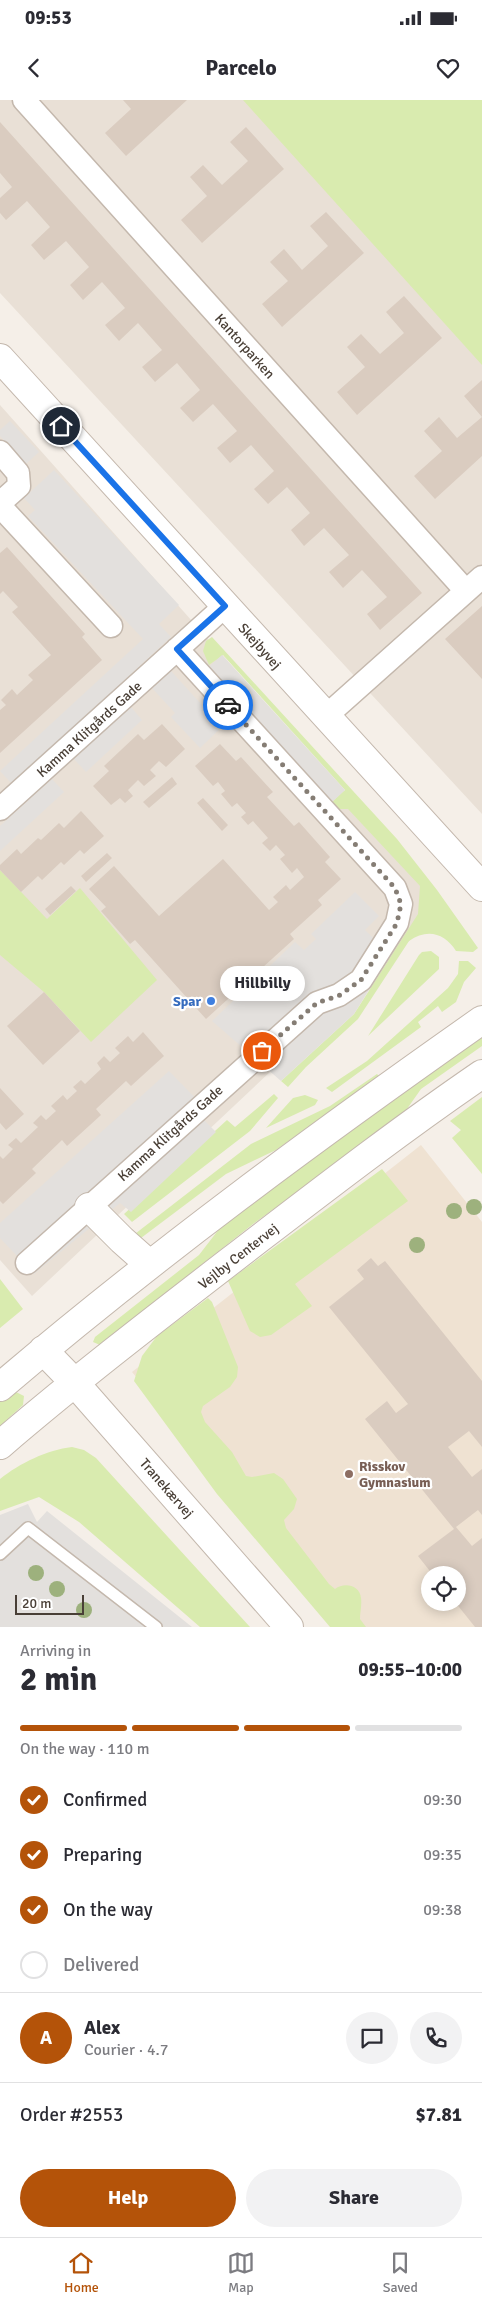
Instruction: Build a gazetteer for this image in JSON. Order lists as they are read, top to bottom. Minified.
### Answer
{"streets":{"street":["Kantorparken","Skejbyvej","Kamma Klitgårds Gade","Vejlby Centervej","Tranekærvej"]},"crossings":[["Kantorparken","Skejbyvej"],["Skejbyvej","Kamma Klitgårds Gade"],["Vejlby Centervej","Tranekærvej"]],"places":["Spar","Hillbilly","Risskov Gymnasium"],"scale_bar":"20 m","page":{"status":"09:53","header":"Parcelo","bubble":"Hillbilly","scale":"20 m","heading":["2 min","Arriving in","09:55–10:00"],"panel":["Alex","Courier · 4.7","Order #2553","$7.81"],"bar":"On the way · 110 m","list":[["Confirmed","09:30"],["Preparing","09:35"],["On the way","09:38"],"Delivered"],"round":"A","buttons":["Help","Share"],"tabs":["Home","Map","Saved"]}}
